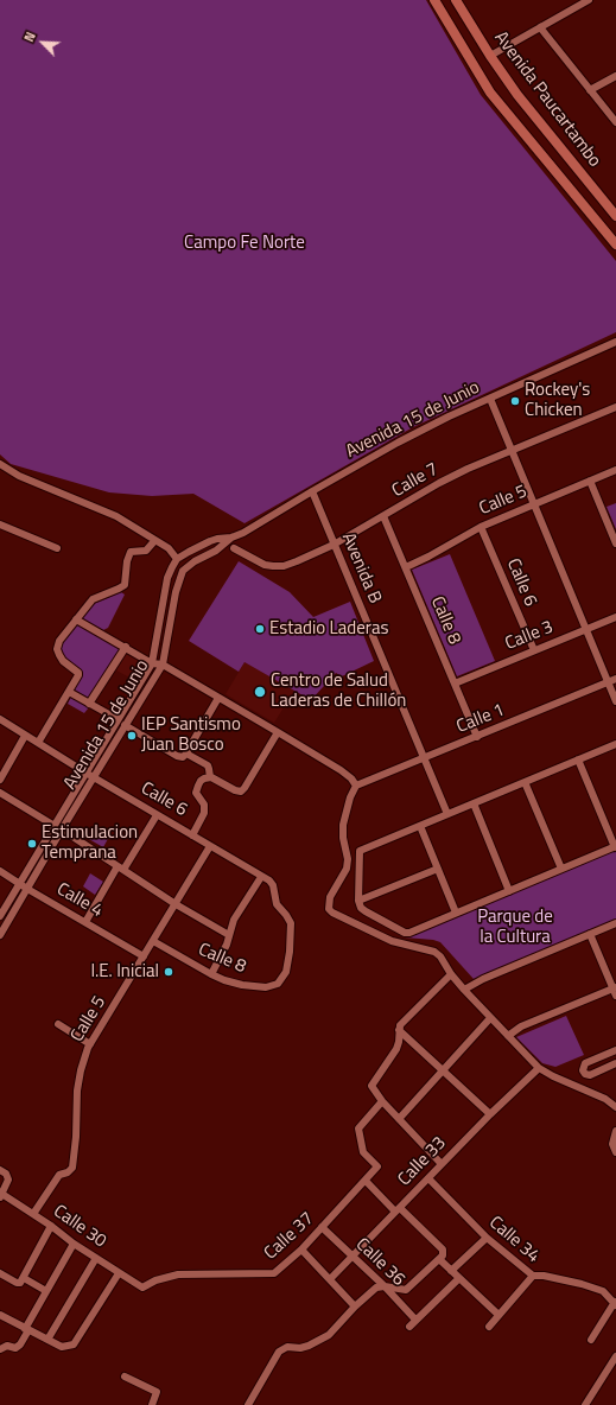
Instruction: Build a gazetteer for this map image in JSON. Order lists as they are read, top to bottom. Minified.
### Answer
{"streets":{"main road":["Avenida Paucartambo"],"street":["Avenida 15 de Junio","Calle 7","Calle 5","Avenida B","Calle 6","Calle 8","Calle 3","Calle 1","Calle 4","Calle 33","Calle 30","Calle 37","Calle 34","Calle 36"]},"crossings":[["Avenida 15 de Junio","Avenida B"],["Avenida 15 de Junio","Calle 6"],["Avenida 15 de Junio","Calle 4"],["Calle 7","Avenida B"],["Calle 7","Calle 8"],["Calle 5","Calle 6"],["Calle 5","Calle 8"],["Calle 5","Calle 4"],["Calle 5","Calle 30"],["Avenida B","Calle 1"],["Calle 6","Calle 8"],["Calle 6","Calle 3"],["Calle 8","Calle 3"],["Calle 8","Calle 1"],["Calle 33","Calle 34"],["Calle 33","Calle 36"],["Calle 30","Calle 37"],["Calle 37","Calle 36"]],"parks":["Campo Fe Norte","Parque de la Cultura"],"places":["Rockey's Chicken","Estadio Laderas","Centro de Salud Laderas de Chillón","IEP Santismo Juan Bosco","Estimulacion Temprana","I.E. Inicial"],"north":"top left"}
